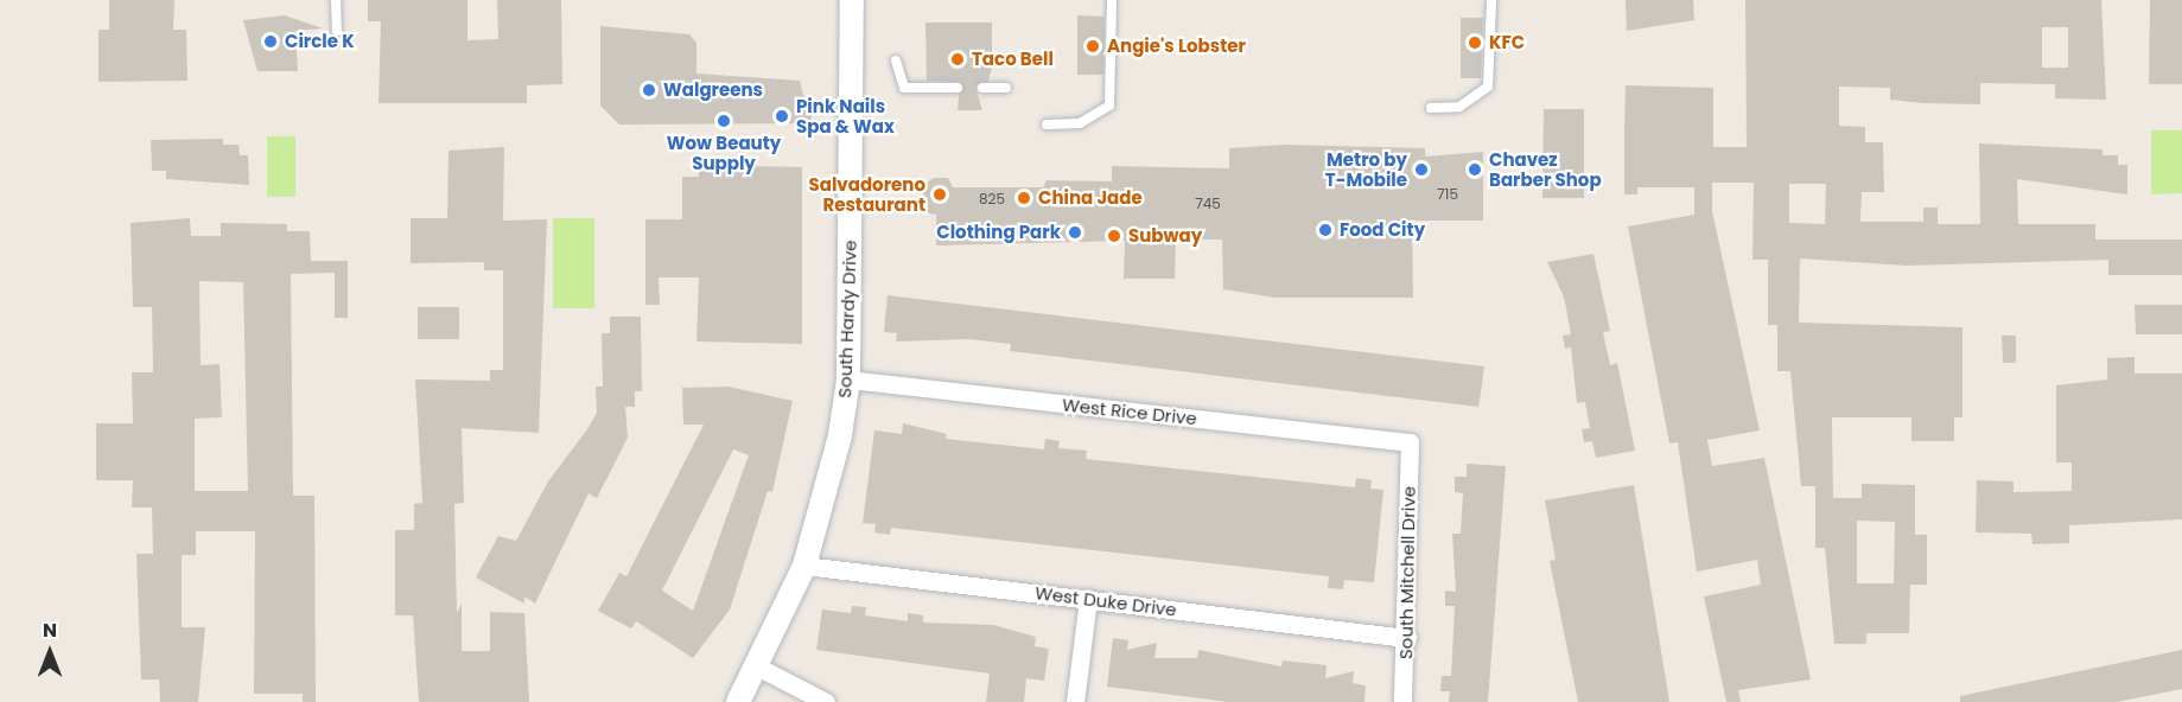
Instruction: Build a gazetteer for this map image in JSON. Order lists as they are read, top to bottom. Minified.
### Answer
{"streets":{"street":["South Hardy Drive","West Rice Drive","South Mitchell Drive","West Duke Drive"]},"crossings":[["South Hardy Drive","West Rice Drive"],["South Hardy Drive","West Duke Drive"],["West Rice Drive","South Mitchell Drive"],["South Mitchell Drive","West Duke Drive"]],"places":["Circle K","KFC","Angie's Lobster","Taco Bell","Walgreens","Pink Nails Spa & Wax","Wow Beauty Supply","Metro by T-Mobile","Chavez Barber Shop","Salvadoreno Restaurant","China Jade","Food City","Clothing Park","Subway"],"house_numbers":["715","825","745"],"north":"top"}
